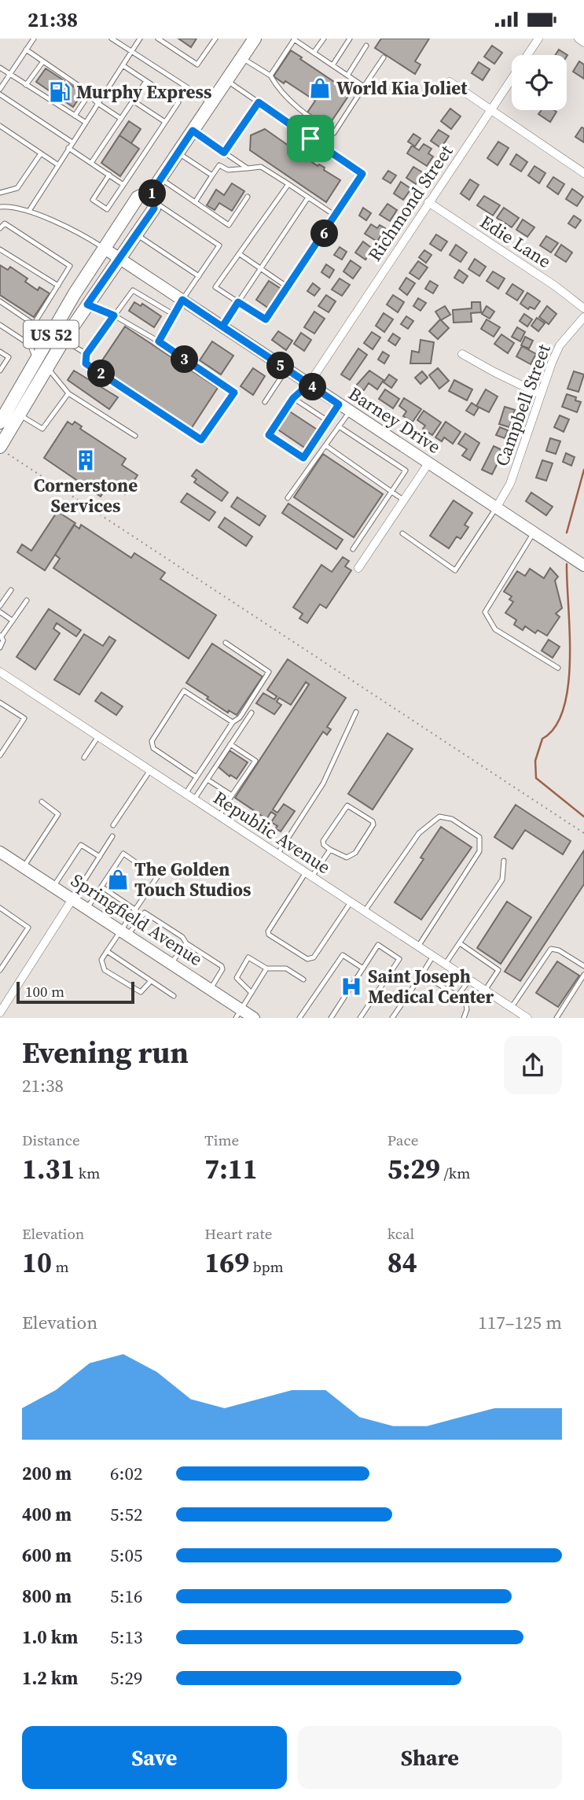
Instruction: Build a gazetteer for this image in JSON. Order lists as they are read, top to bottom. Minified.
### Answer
{"streets":{"main road":["US 52"],"street":["Richmond Street","Edie Lane","Campbell Street","Barney Drive","Republic Avenue","Springfield Avenue"]},"crossings":[["Richmond Street","Edie Lane"],["Richmond Street","Barney Drive"],["US 52","Barney Drive"],["Campbell Street","Barney Drive"]],"places":{"shop":["World Kia Joliet","The Golden Touch Studios"],"fuel station":["Murphy Express"],"building":["Cornerstone Services"],"hospital":["Saint Joseph Medical Center"]},"scale_bar":"100 m","page":{"status":"21:38","pins":["1","6","3","5","2","4"],"scale":"100 m","heading":["Evening run","21:38"],"stats":[["Distance","1.31 km"],["Time","7:11"],["Pace","5:29 /km"],["Elevation","10 m"],["Heart rate","169 bpm"],["kcal","84"]],"chart":["Elevation","117–125 m"],"list":[{"name":"200 m","note":"6:02"},{"name":"400 m","note":"5:52"},{"name":"600 m","note":"5:05"},{"name":"800 m","note":"5:16"},{"name":"1.0 km","note":"5:13"},{"name":"1.2 km","note":"5:29"}],"buttons":["Save","Share"]}}
